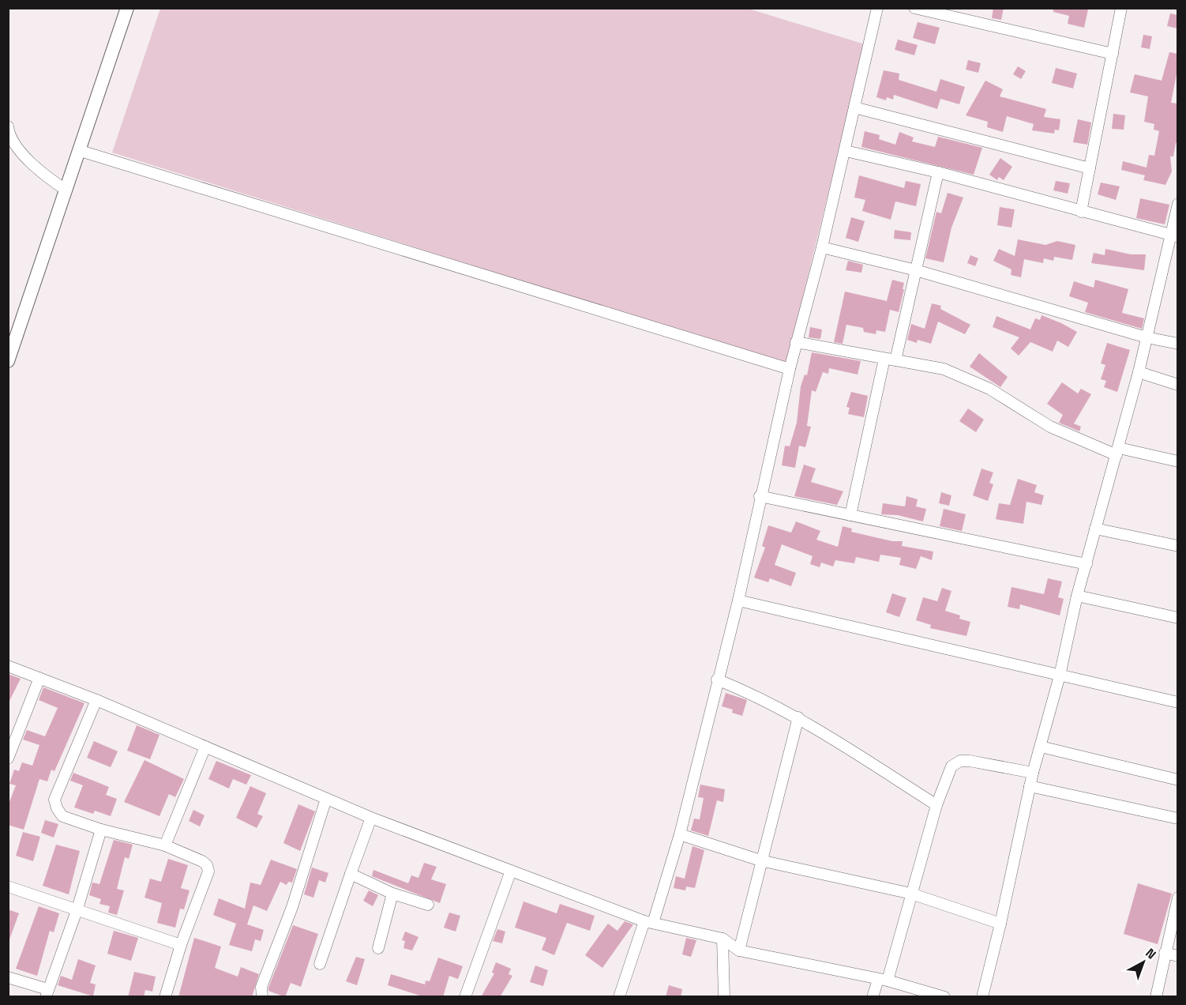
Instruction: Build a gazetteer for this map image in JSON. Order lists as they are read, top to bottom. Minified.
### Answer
{"north":"top right"}
